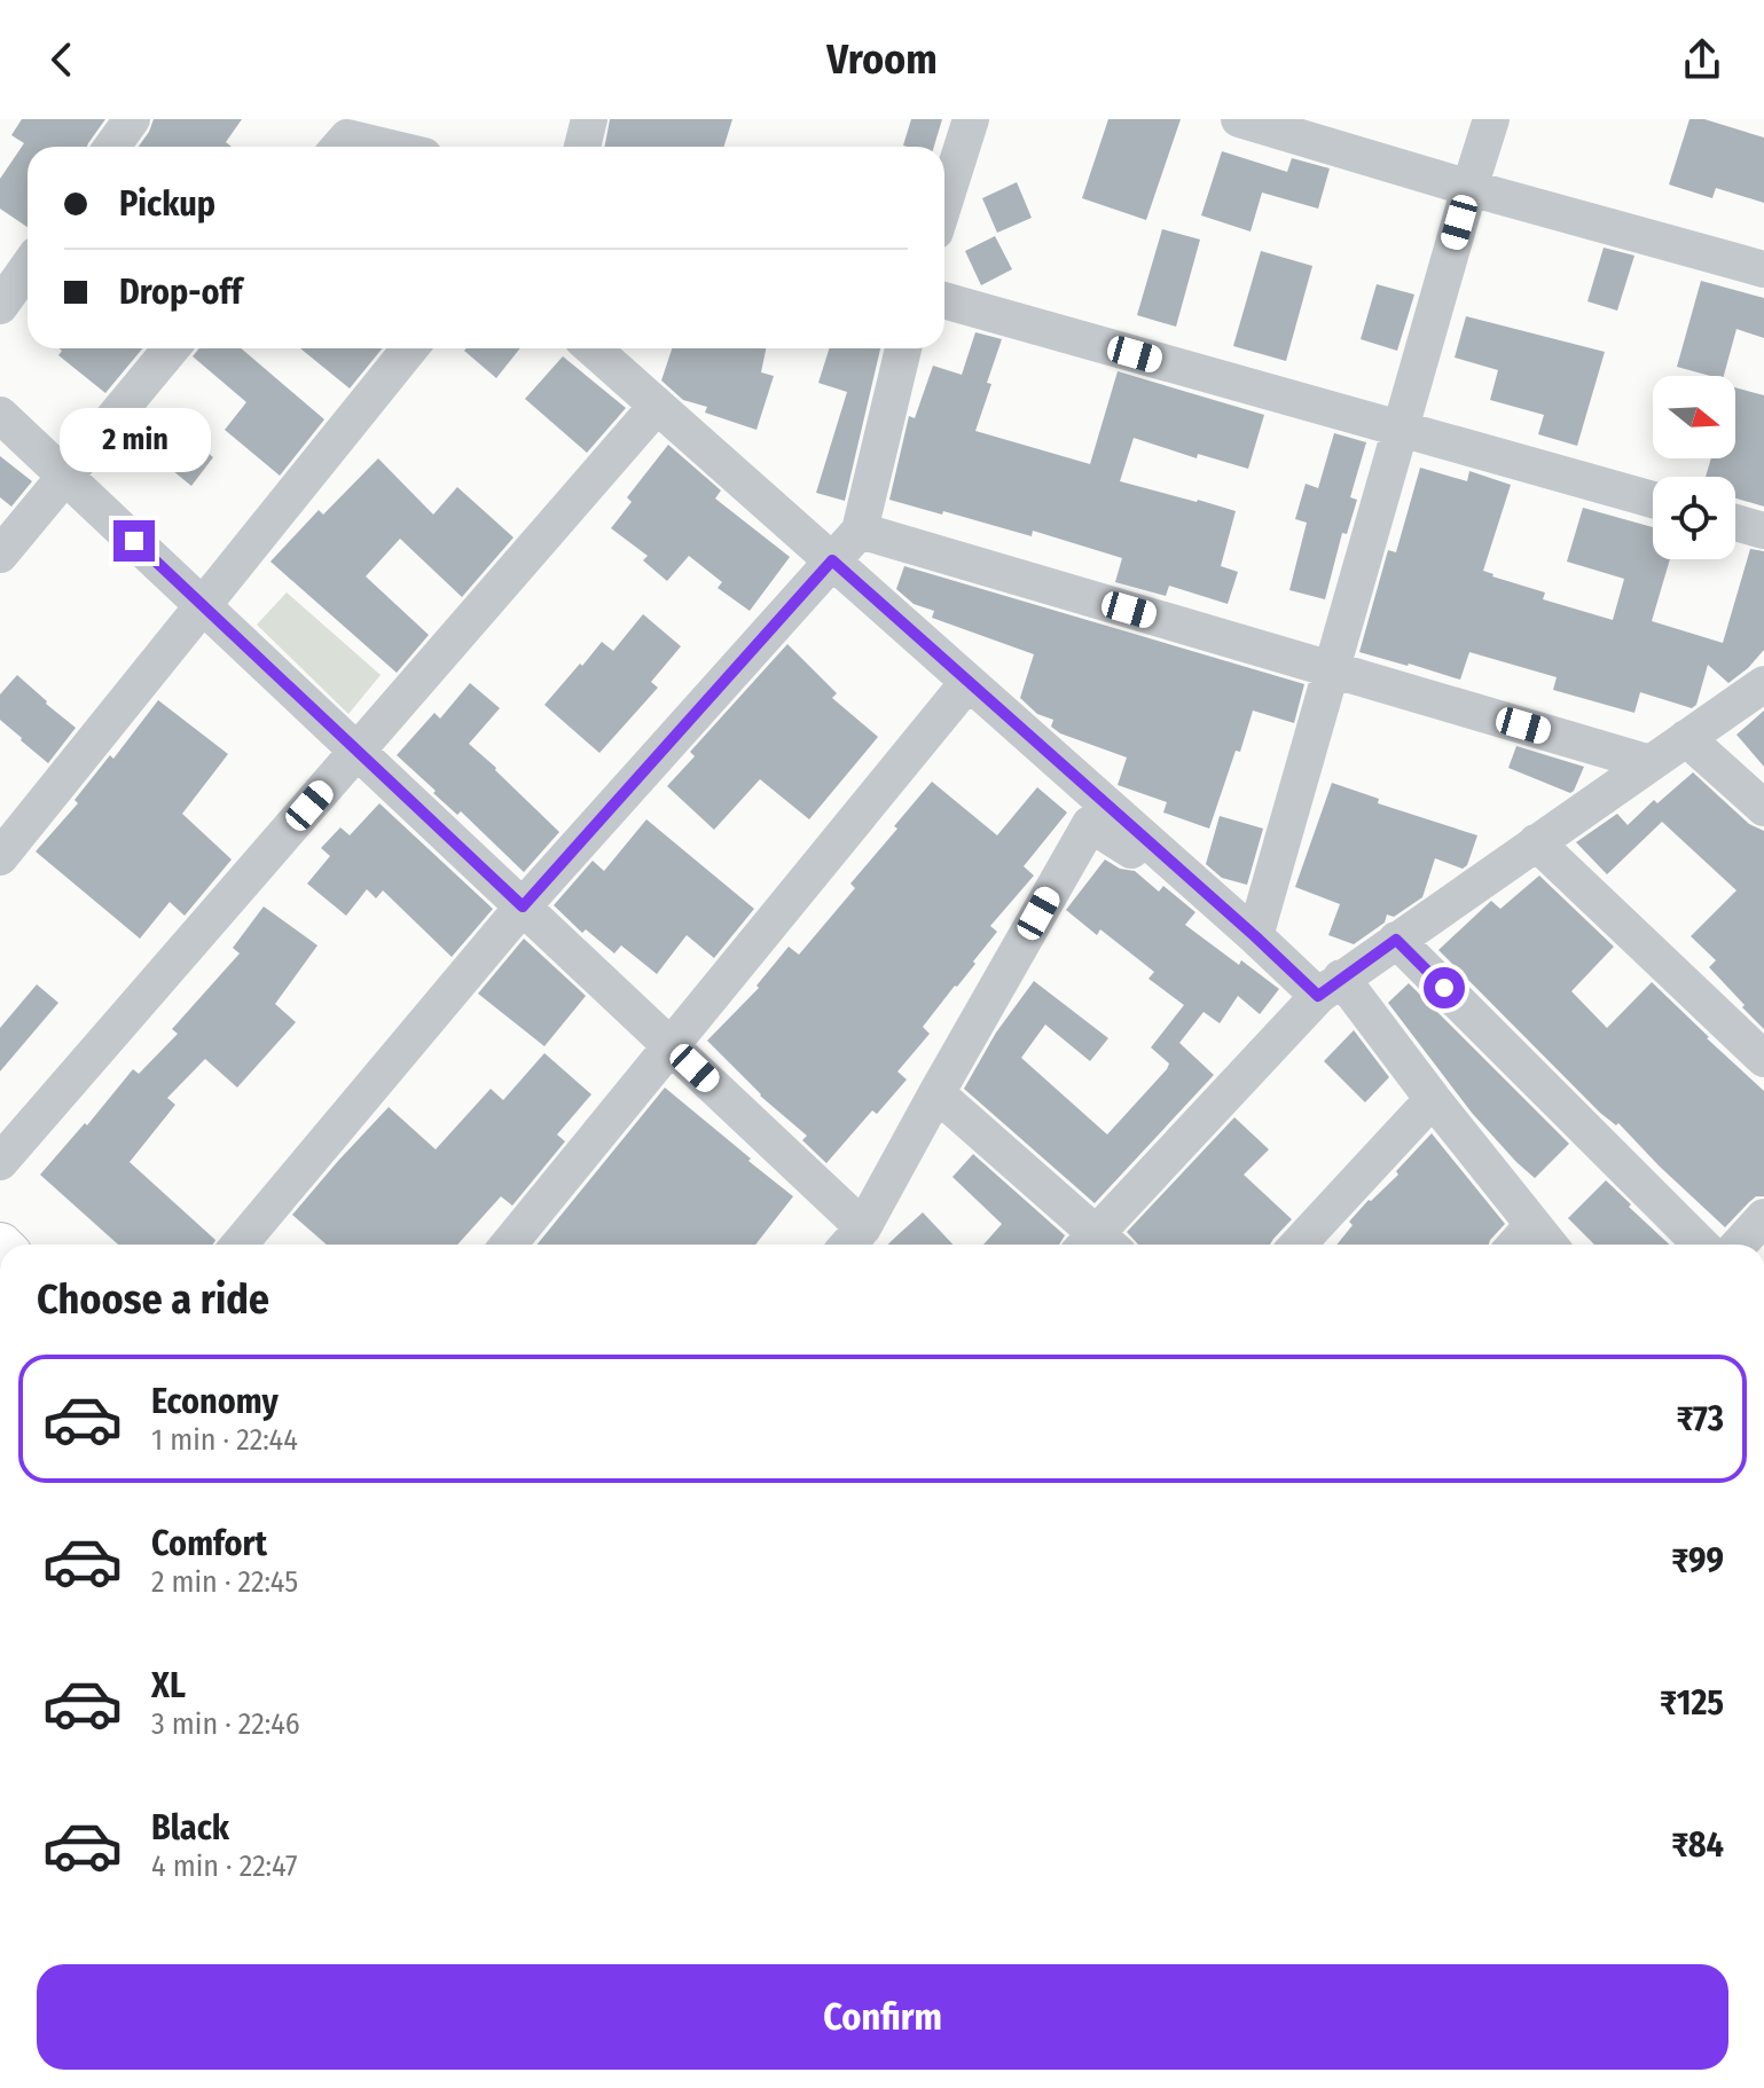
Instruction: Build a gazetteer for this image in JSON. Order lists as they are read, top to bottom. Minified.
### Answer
{"north":"right","page":{"header":"Vroom","banner":["Pickup","Drop-off"],"bubble":"2 min","heading":"Choose a ride","list":[{"name":"Economy","note":"1 min · 22:44","value":"₹73"},{"name":"Comfort","note":"2 min · 22:45","value":"₹99"},{"name":"XL","note":"3 min · 22:46","value":"₹125"},{"name":"Black","note":"4 min · 22:47","value":"₹84"}],"buttons":"Confirm"}}
